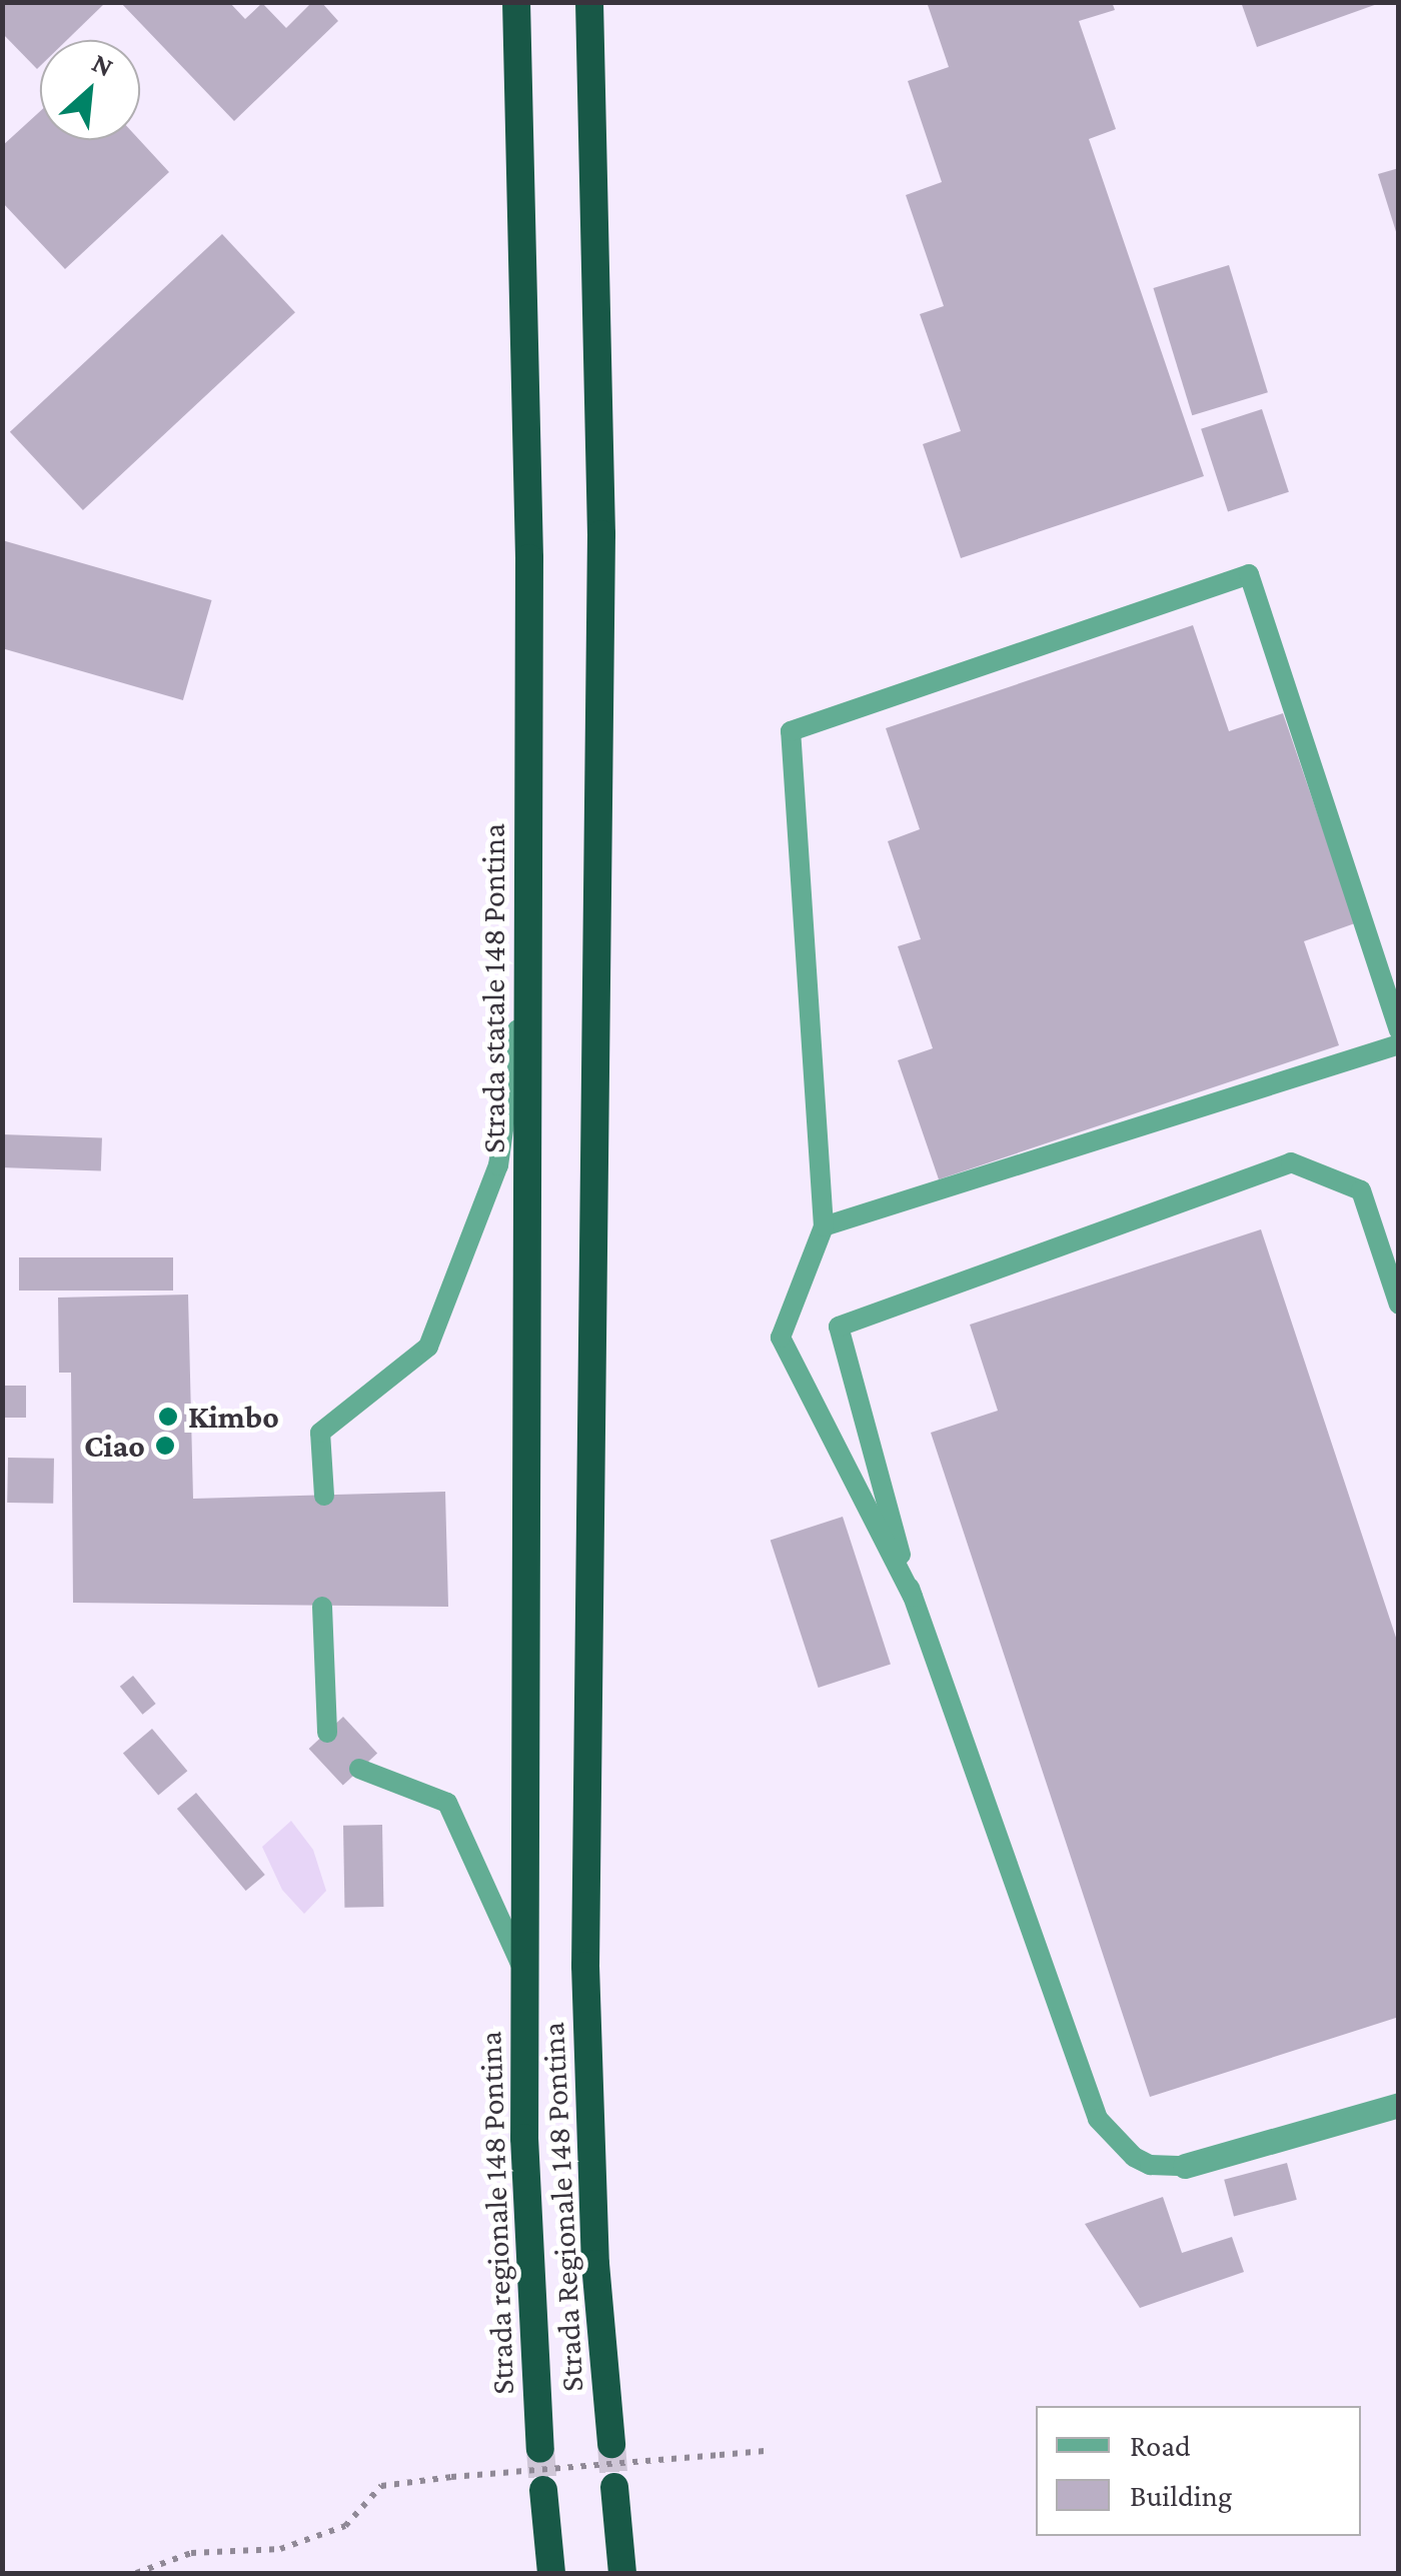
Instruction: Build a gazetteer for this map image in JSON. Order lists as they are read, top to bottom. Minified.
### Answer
{"streets":{"highway":["Strada statale 148 Pontina","Strada Regionale 148 Pontina","Strada regionale 148 Pontina"]},"crossings":[["Strada statale 148 Pontina","Strada regionale 148 Pontina"]],"places":["Kimbo","Ciao"],"legend":["Road","Building"],"north":"top right"}
